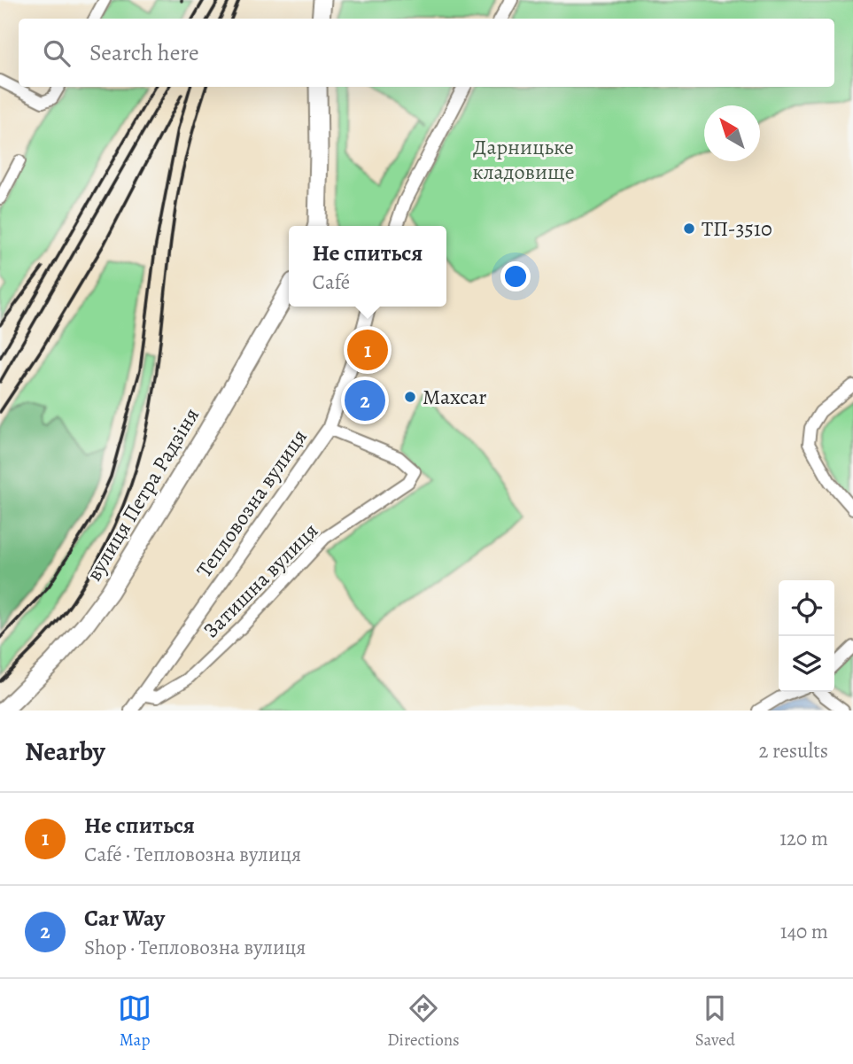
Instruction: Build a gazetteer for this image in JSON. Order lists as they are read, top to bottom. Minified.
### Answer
{"streets":{"main road":["вулиця Петра Радзіня"],"street":["Тепловозна вулиця","Затишна вулиця"]},"crossings":[["Тепловозна вулиця","Затишна вулиця"]],"parks":["Дарницьке кладовище"],"places":["ТП-3510","Maxcar"],"north":"top left","page":{"search":"Search here","popup":["Не спиться","Café"],"pins":["1","2"],"heading":["Nearby","2 results"],"list":[{"mark":"1","name":"Не спиться","note":"Café · Тепловозна вулиця","value":"120 m"},{"mark":"2","name":"Car Way","note":"Shop · Тепловозна вулиця","value":"140 m"}],"nav":["Map","Directions","Saved"]}}
